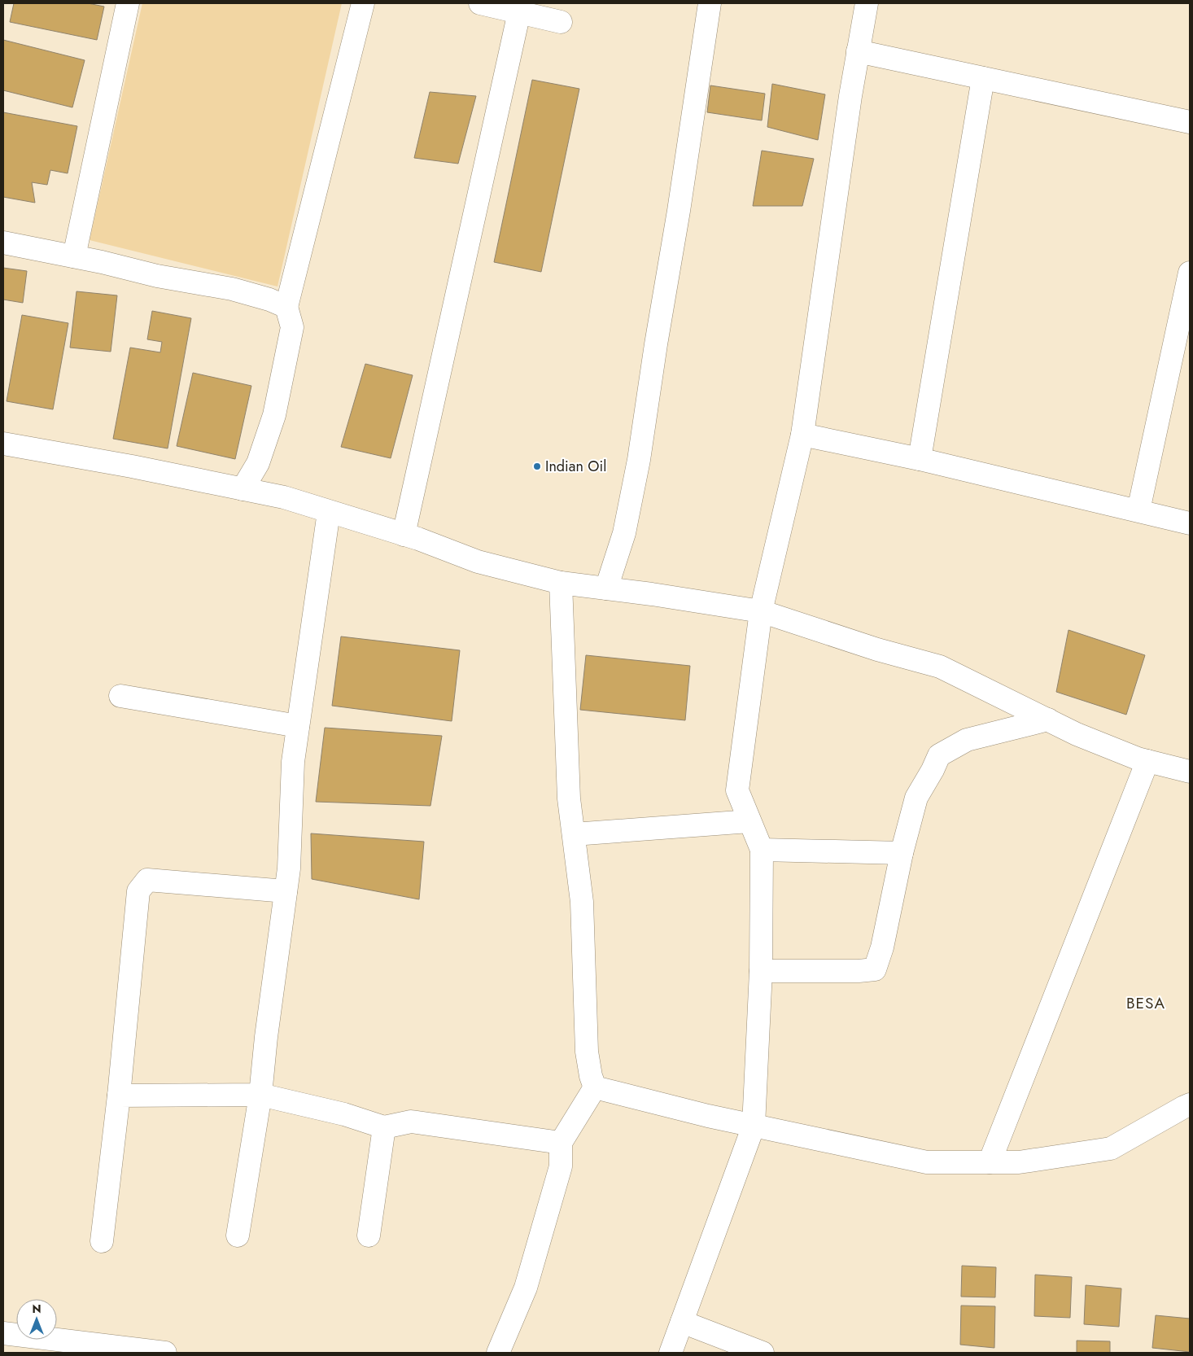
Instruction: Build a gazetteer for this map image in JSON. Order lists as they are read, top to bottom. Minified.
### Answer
{"districts":["BESA"],"places":["Indian Oil"],"north":"top"}
